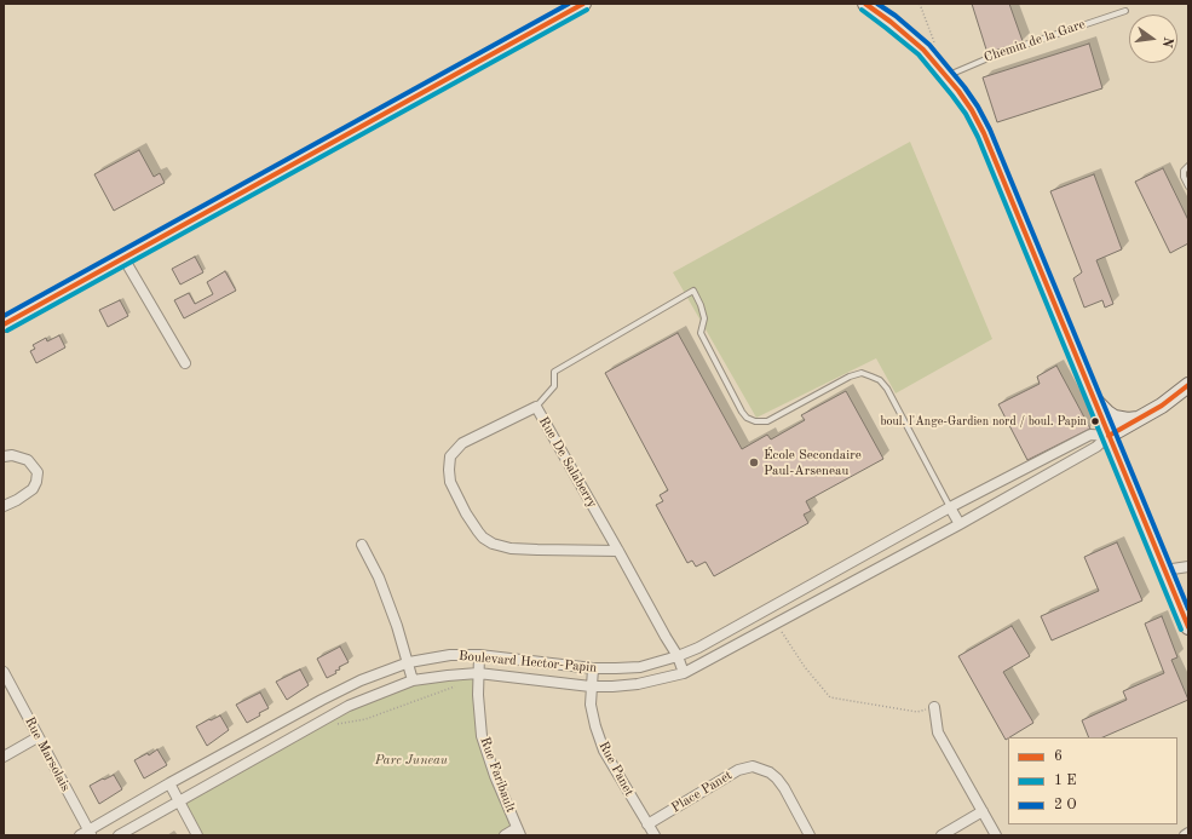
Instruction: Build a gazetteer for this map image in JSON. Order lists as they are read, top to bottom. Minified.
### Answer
{"streets":{"main road":["Boulevard Hector-Papin"],"street":["Rue De Salaberry","Rue Marsolais","Rue Panet","Rue Faribault","Place Panet"],"lane":["Chemin de la Gare"]},"crossings":[["Rue De Salaberry","Boulevard Hector-Papin"],["Boulevard Hector-Papin","Rue Marsolais"],["Boulevard Hector-Papin","Rue Panet"],["Boulevard Hector-Papin","Rue Faribault"],["Rue Panet","Place Panet"]],"parks":["Parc Juneau"],"places":["boul. l'Ange-Gardien nord / boul. Papin","École Secondaire Paul-Arseneau"],"lines":["transit line 6"],"legend":["6","1 E","2 O"],"north":"right"}
